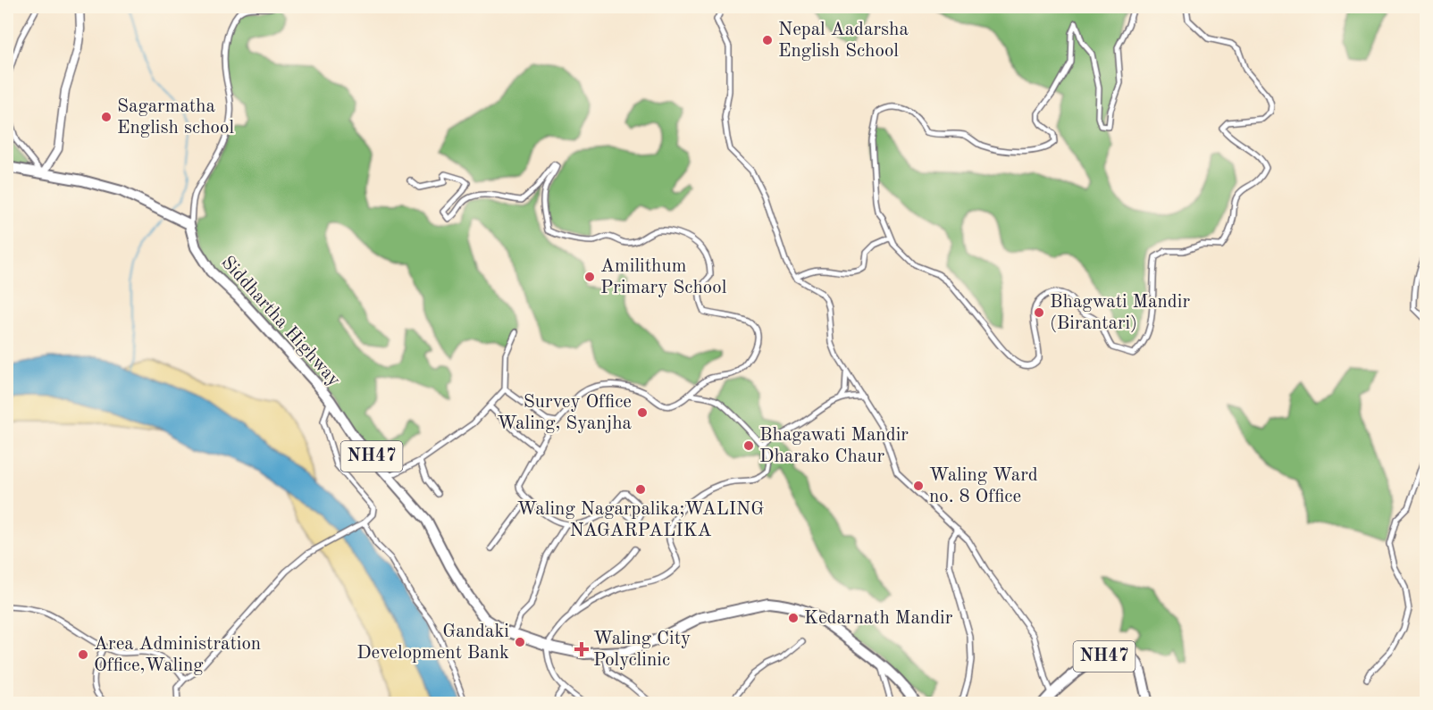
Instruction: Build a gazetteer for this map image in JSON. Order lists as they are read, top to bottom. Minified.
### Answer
{"streets":{"highway":["Siddhartha Highway","NH47"]},"places":{"other":["Nepal Aadarsha English School","Sagarmatha English school","Amilithum Primary School","Bhagwati Mandir (Birantari)","Survey Office Waling, Syanjha","Bhagawati Mandir Dharako Chaur","Waling Ward no. 8 Office","Waling Nagarpalika;WALING NAGARPALIKA","Kedarnath Mandir","Gandaki Development Bank","Area Administration Office,Waling"],"health":["Waling City Polyclinic"]}}
